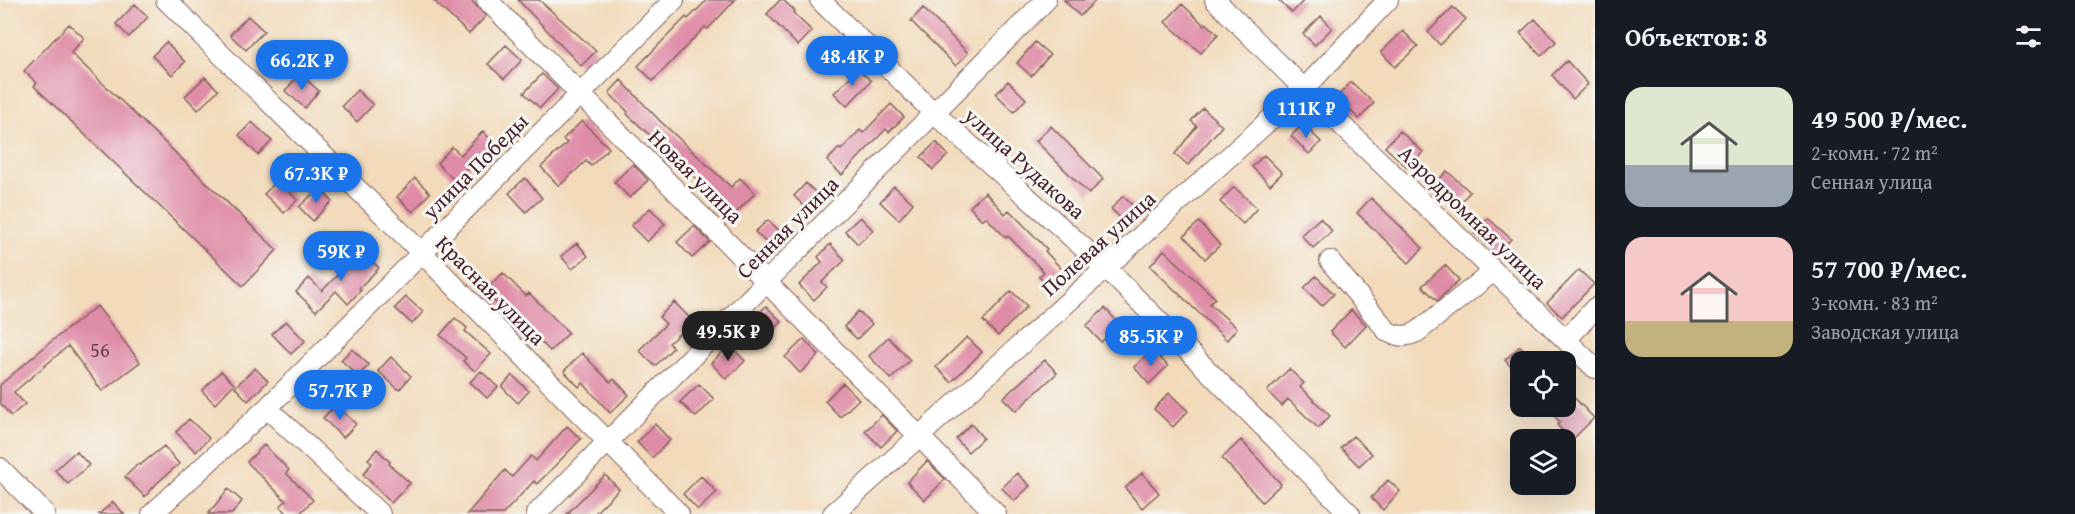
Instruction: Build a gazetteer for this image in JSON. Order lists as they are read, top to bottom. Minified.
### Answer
{"streets":{"street":["улица Рудакова","улица Победы","Новая улица","Аэродромная улица","Сенная улица","Полевая улица","Красная улица"]},"crossings":[["улица Рудакова","Сенная улица"],["улица Рудакова","Полевая улица"],["улица Победы","Новая улица"],["улица Победы","Красная улица"],["Новая улица","Сенная улица"],["Новая улица","Полевая улица"],["Аэродромная улица","Полевая улица"],["Сенная улица","Красная улица"]],"house_numbers":["56"],"page":{"heading":"Объектов: 8","price":["48.4K ₽","66.2K ₽","111K ₽","67.3K ₽","59K ₽","49.5K ₽","85.5K ₽","57.7K ₽"],"list":[{"name":"49 500 ₽/мес.","note":"2-комн. · 72 m² · Сенная улица"},{"name":"57 700 ₽/мес.","note":"3-комн. · 83 m² · Заводская улица"}]}}
